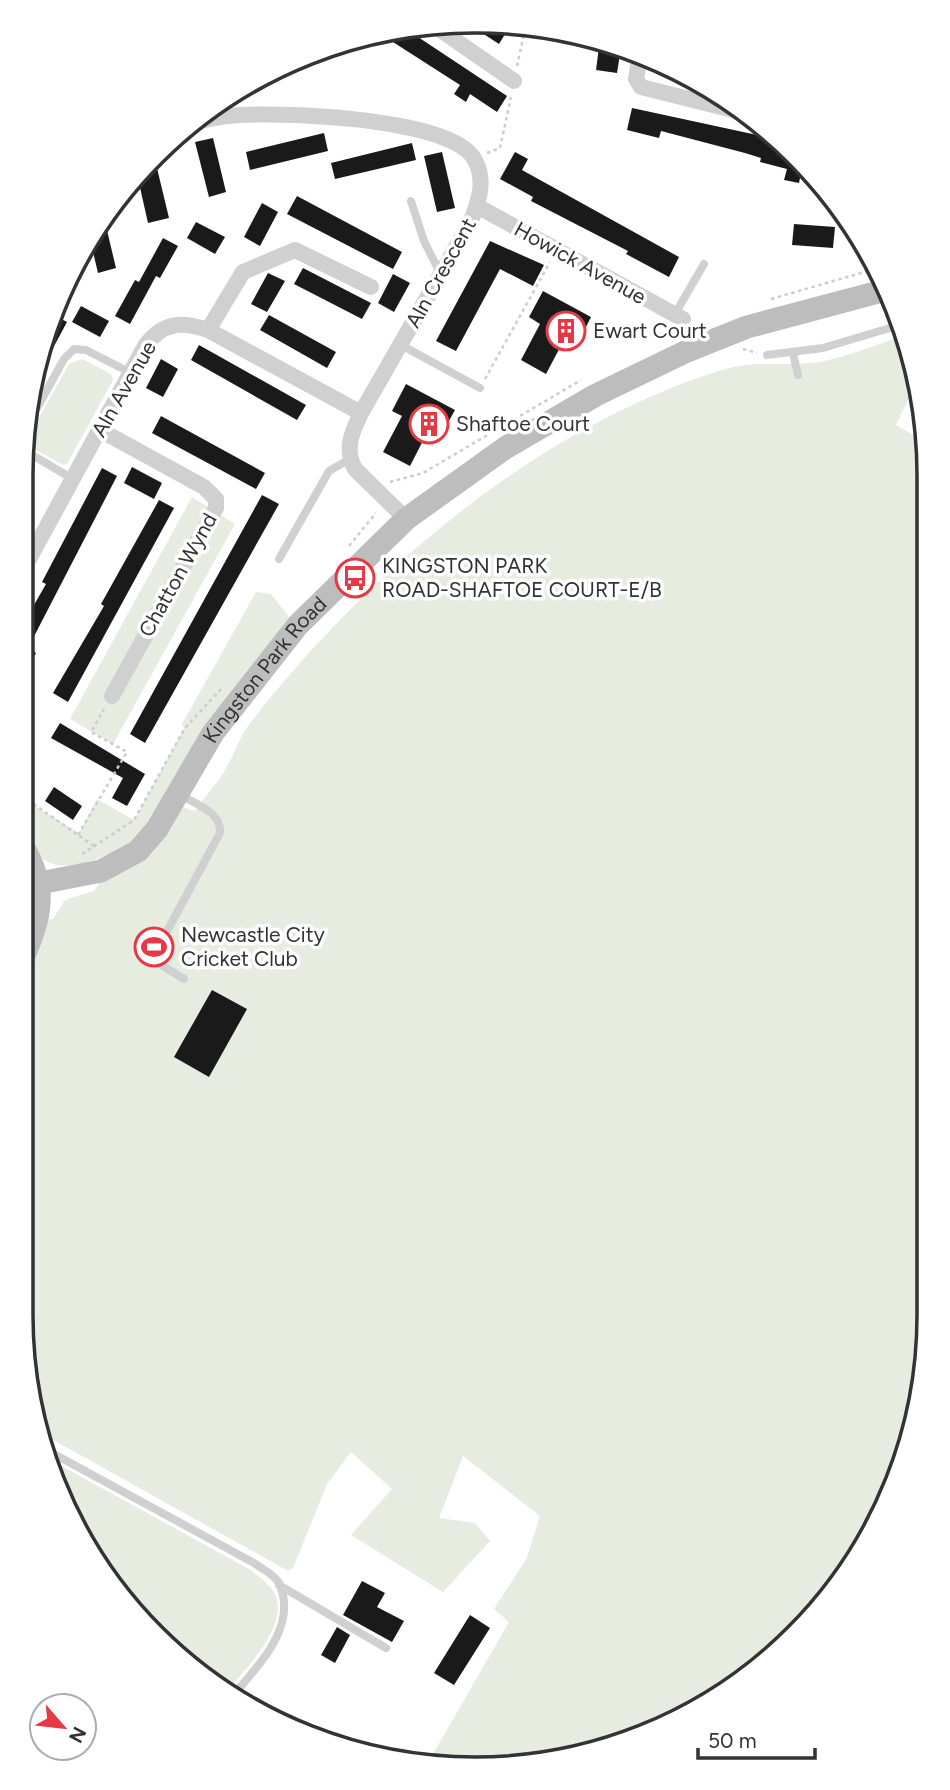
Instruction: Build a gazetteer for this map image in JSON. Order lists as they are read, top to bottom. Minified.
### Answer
{"streets":{"street":["Howick Avenue","Aln Crescent","Aln Avenue","Chatton Wynd","Kingston Park Road"]},"crossings":[["Howick Avenue","Aln Crescent"],["Aln Crescent","Aln Avenue"],["Aln Avenue","Chatton Wynd"]],"places":{"building":["Ewart Court","Shaftoe Court"],"bus stop":["KINGSTON PARK ROAD-SHAFTOE COURT-E/B"],"sports":["Newcastle City Cricket Club"]},"scale_bar":"50 m","north":"bottom right"}
